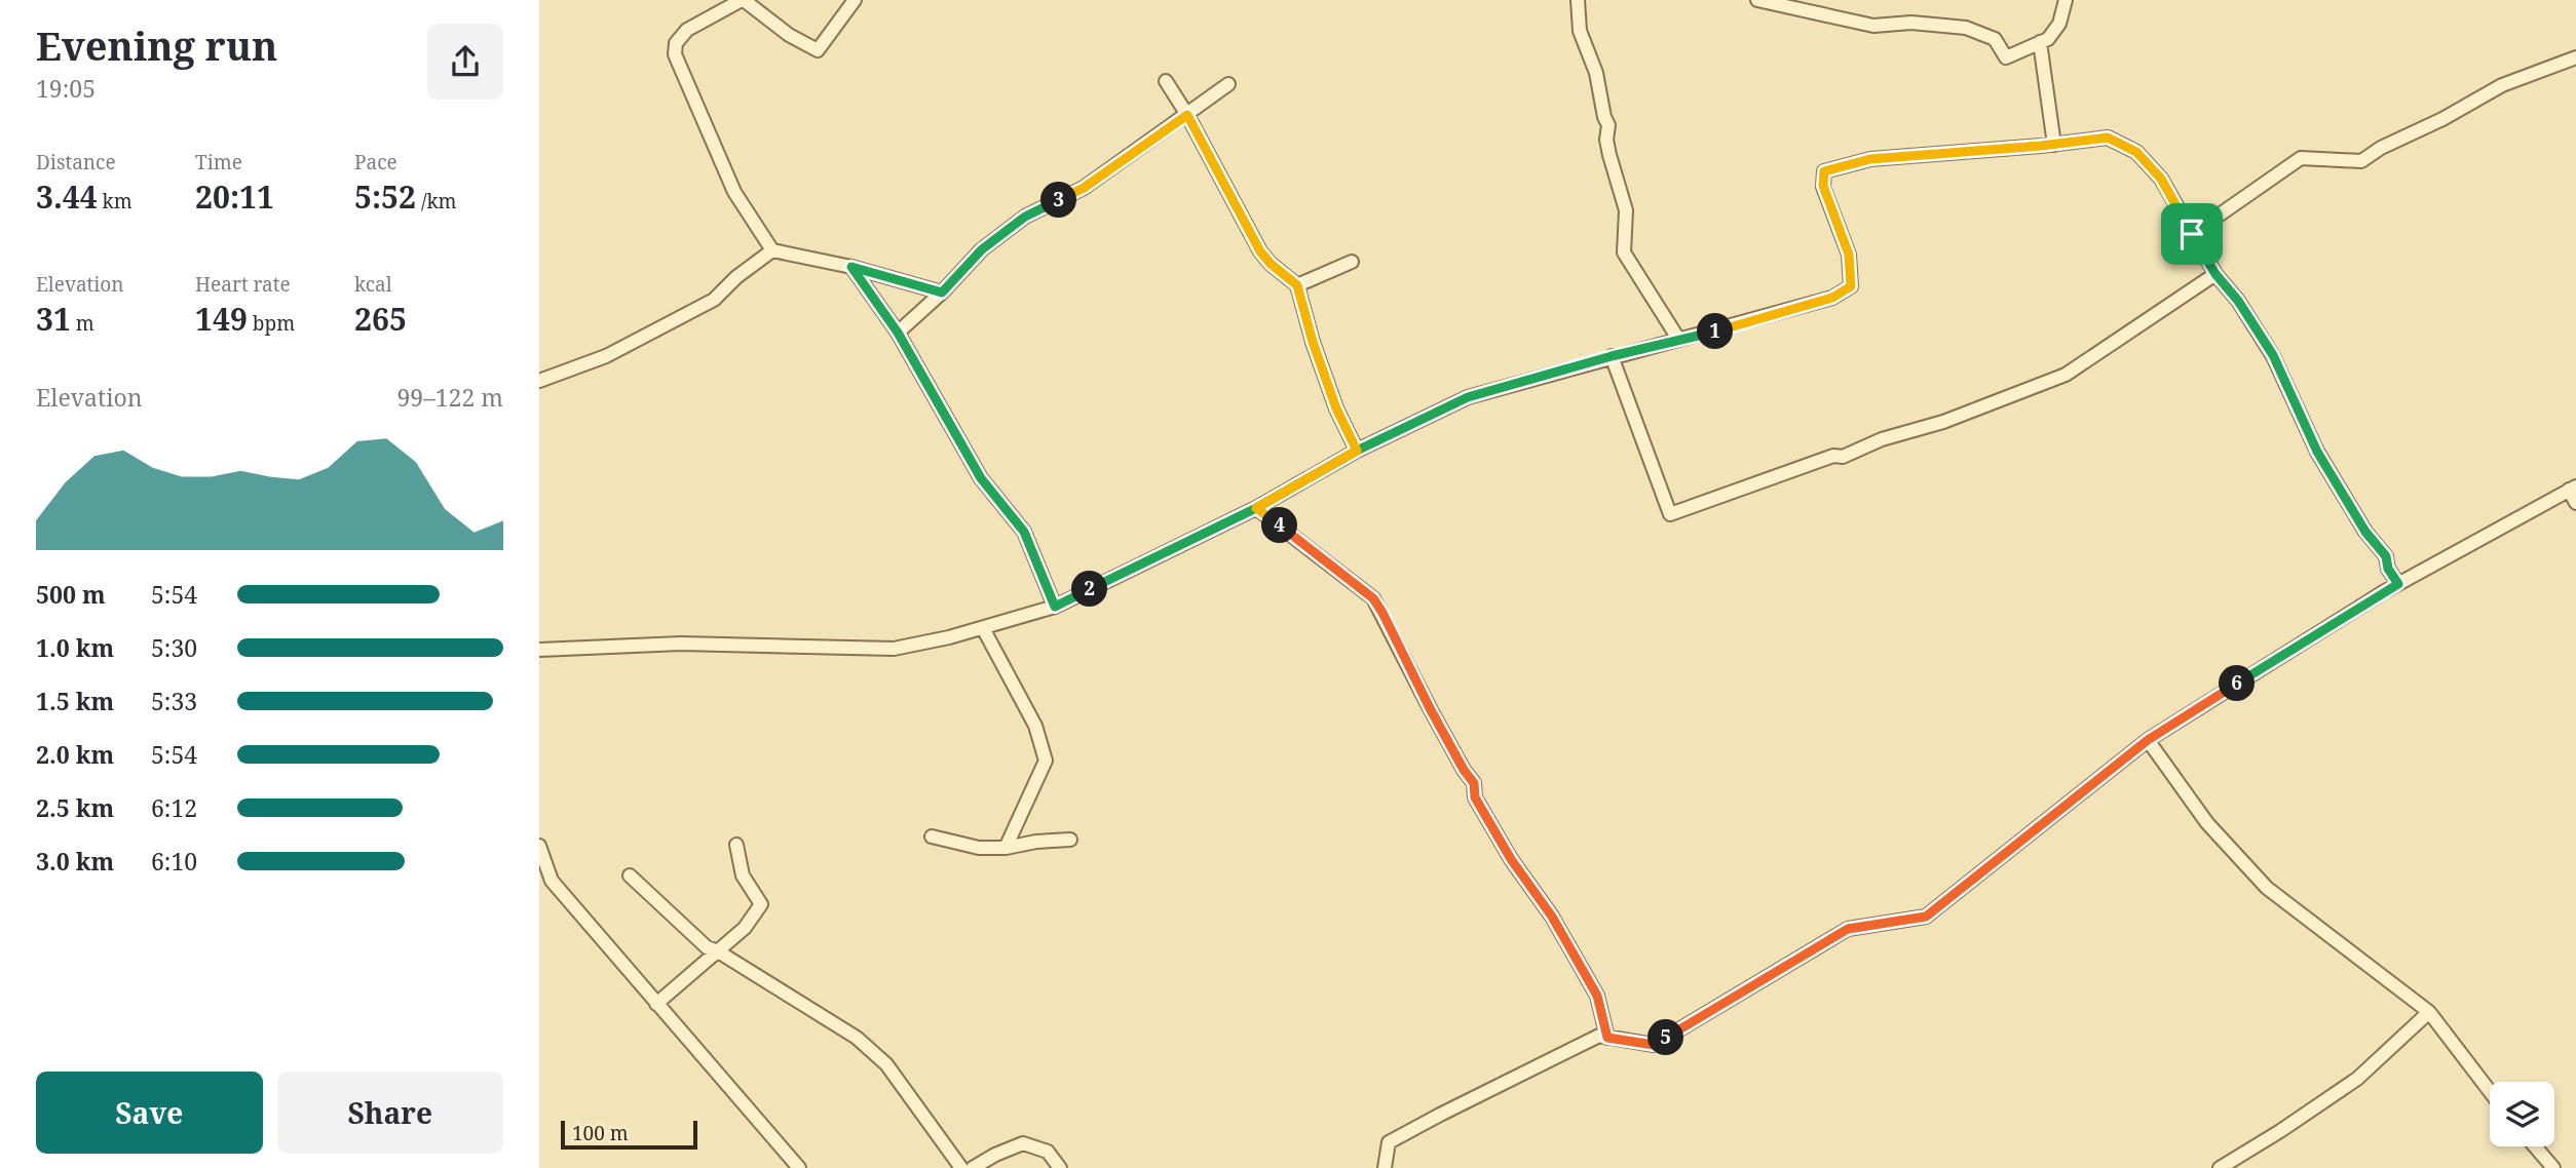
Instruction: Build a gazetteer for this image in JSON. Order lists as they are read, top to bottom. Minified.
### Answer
{"scale_bar":"100 m","page":{"heading":["Evening run","19:05"],"stats":[["Distance","3.44 km"],["Time","20:11"],["Pace","5:52 /km"],["Elevation","31 m"],["Heart rate","149 bpm"],["kcal","265"]],"pins":["3","1","4","2","6","5"],"chart":["Elevation","99–122 m"],"list":[{"name":"500 m","note":"5:54"},{"name":"1.0 km","note":"5:30"},{"name":"1.5 km","note":"5:33"},{"name":"2.0 km","note":"5:54"},{"name":"2.5 km","note":"6:12"},{"name":"3.0 km","note":"6:10"}],"buttons":["Save","Share"],"scale":"100 m"}}
